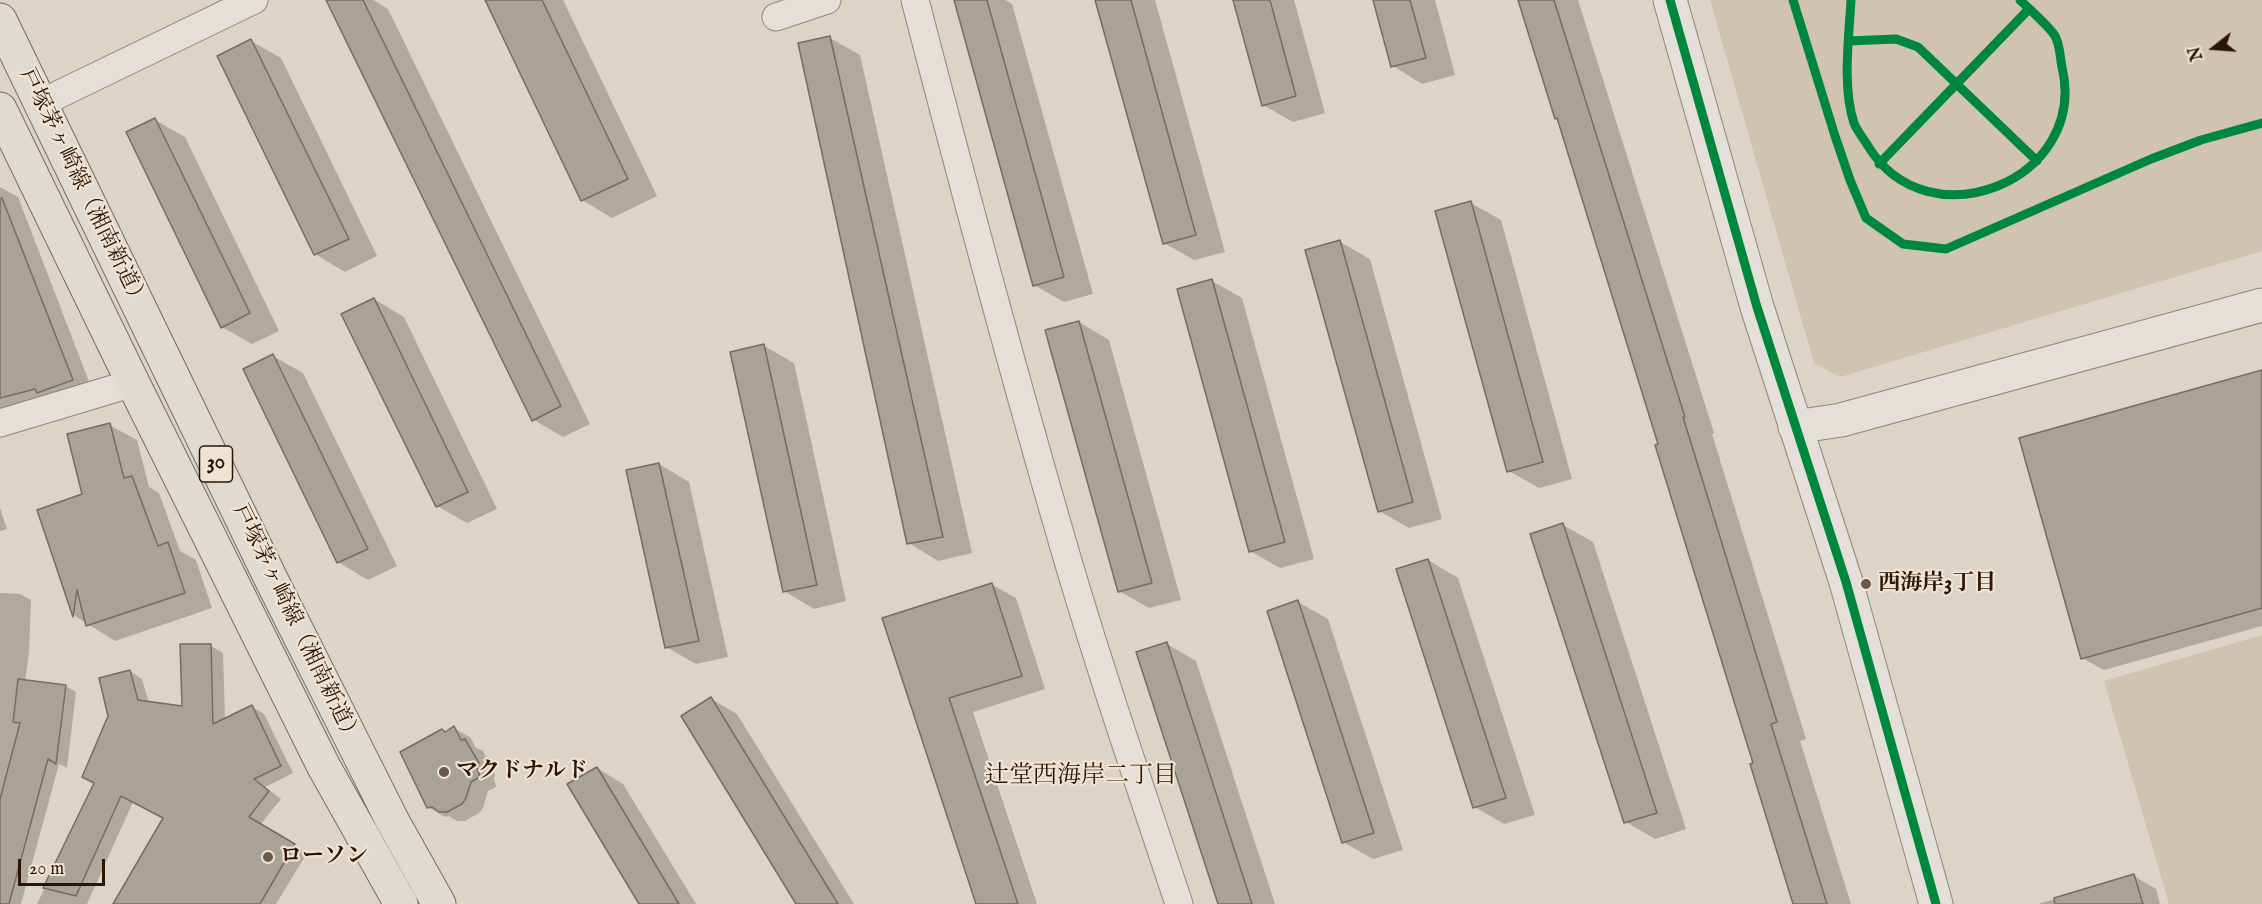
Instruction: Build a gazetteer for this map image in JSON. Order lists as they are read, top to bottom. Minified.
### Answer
{"streets":{"main road":["戸塚茅ヶ崎線（湘南新道）","30"]},"districts":["辻堂西海岸二丁目"],"places":["西海岸3丁目","マクドナルド","ローソン"],"scale_bar":"20 m","north":"left"}
